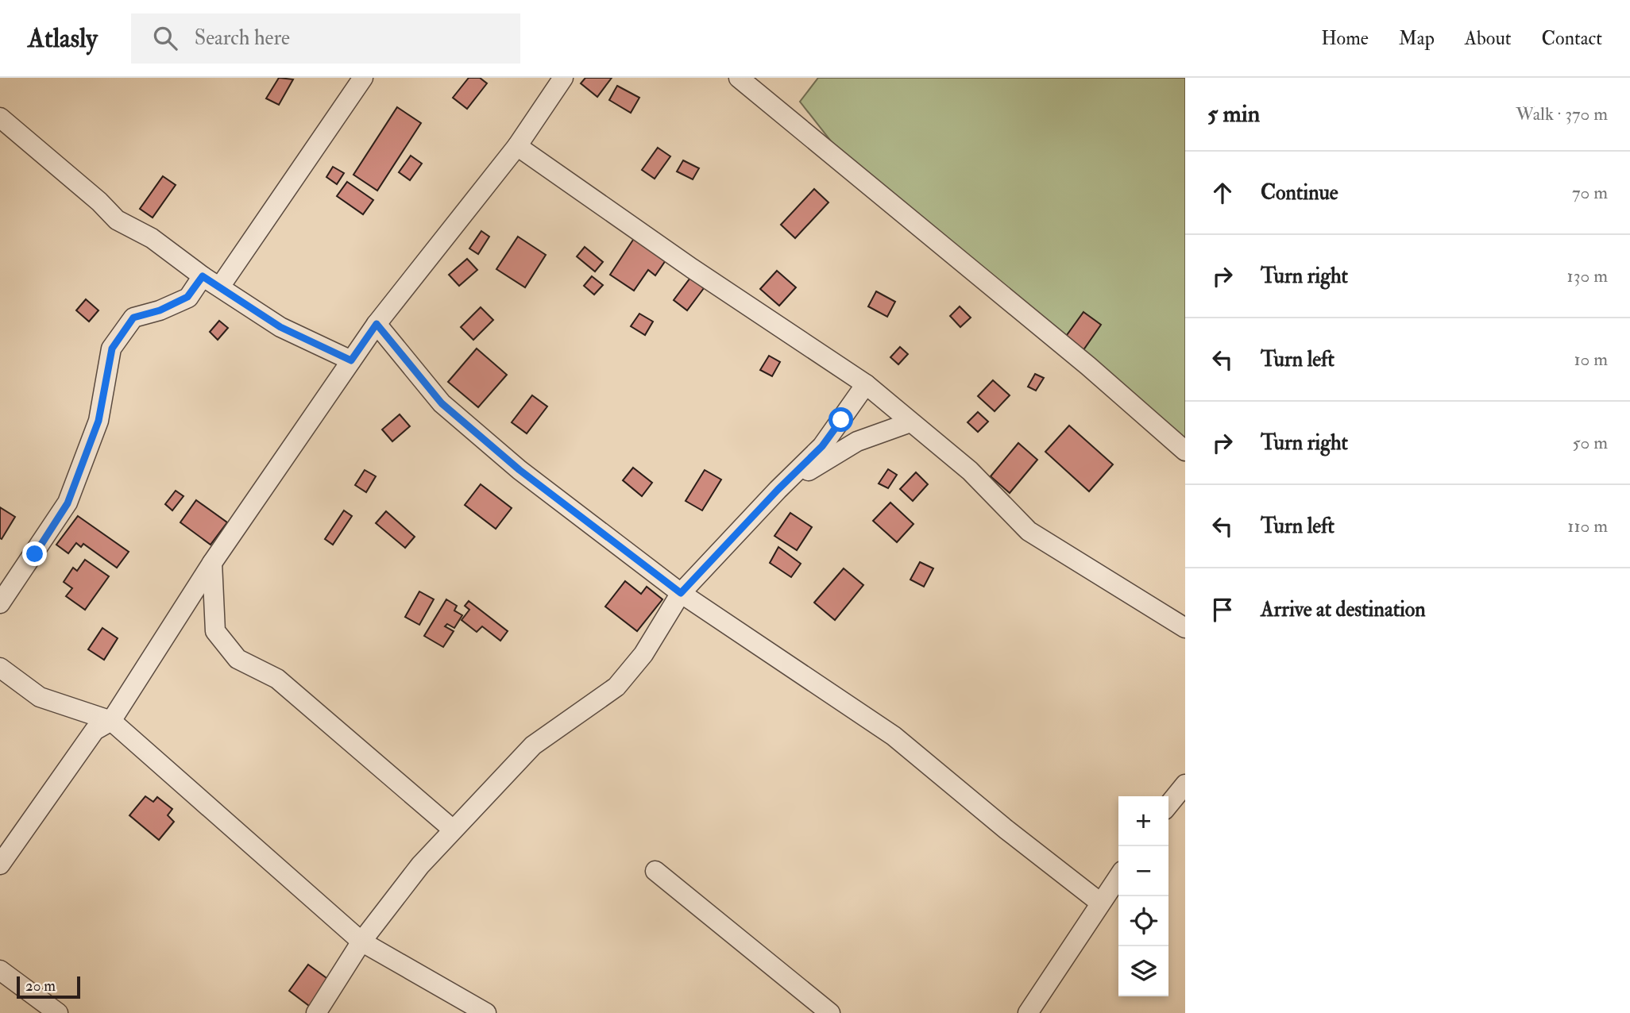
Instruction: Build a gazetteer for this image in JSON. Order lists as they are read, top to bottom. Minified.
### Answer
{"scale_bar":"20 m","page":{"header":"Atlasly","search":"Search here","nav":["Home","Map","About","Contact"],"heading":["5 min","Walk · 370 m"],"list":[["Continue","70 m"],["Turn right","130 m"],["Turn left","10 m"],["Turn right","50 m"],["Turn left","110 m"],"Arrive at destination"],"map_buttons":["+","−"],"scale":"20 m"}}
